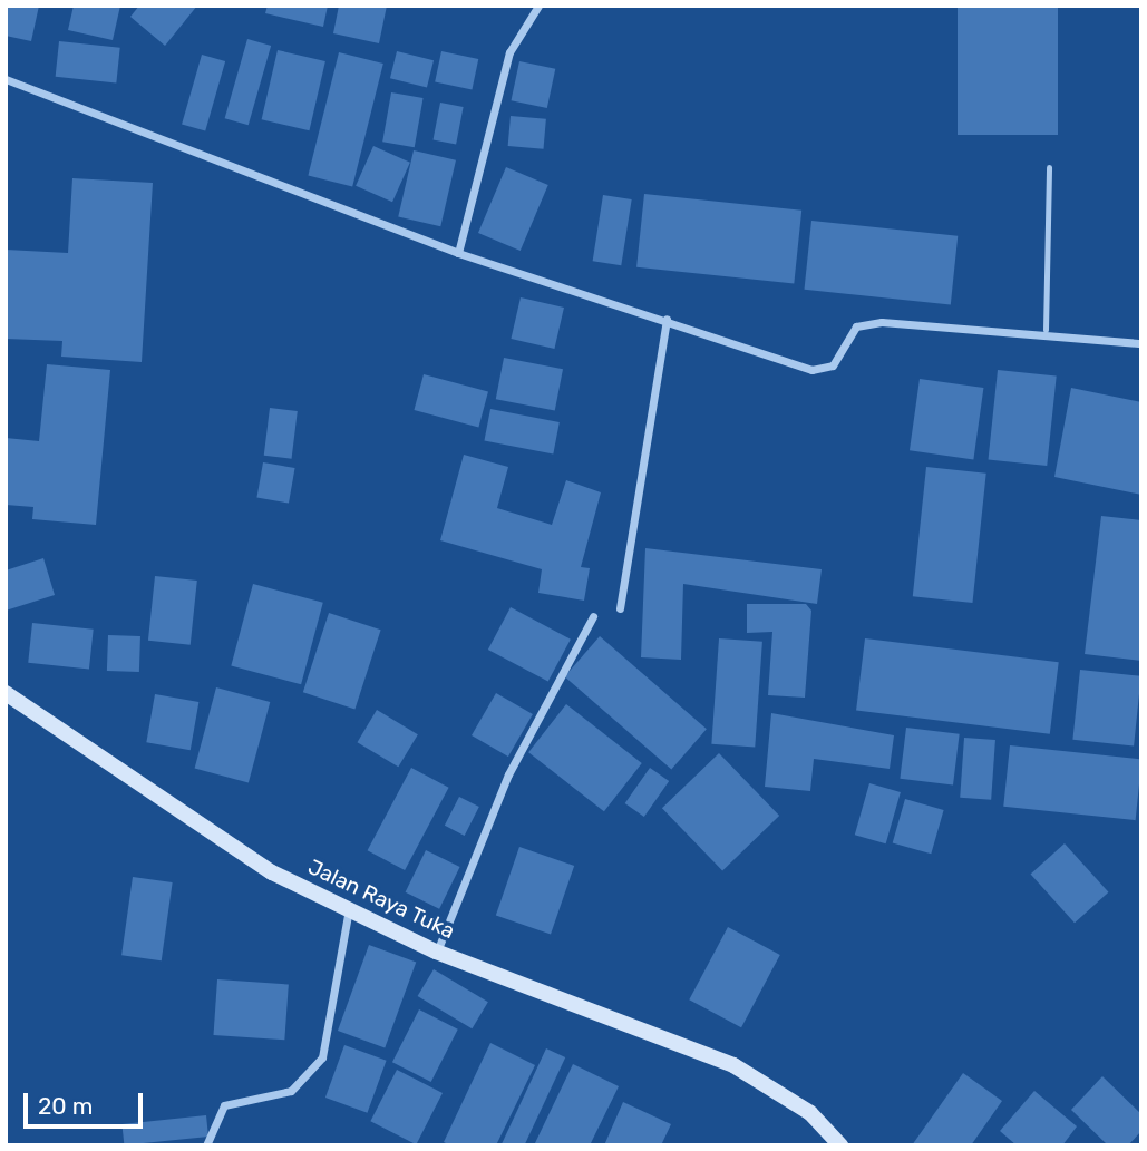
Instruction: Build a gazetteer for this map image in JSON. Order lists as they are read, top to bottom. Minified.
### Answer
{"streets":{"street":["Jalan Raya Tuka"]},"scale_bar":"20 m"}
